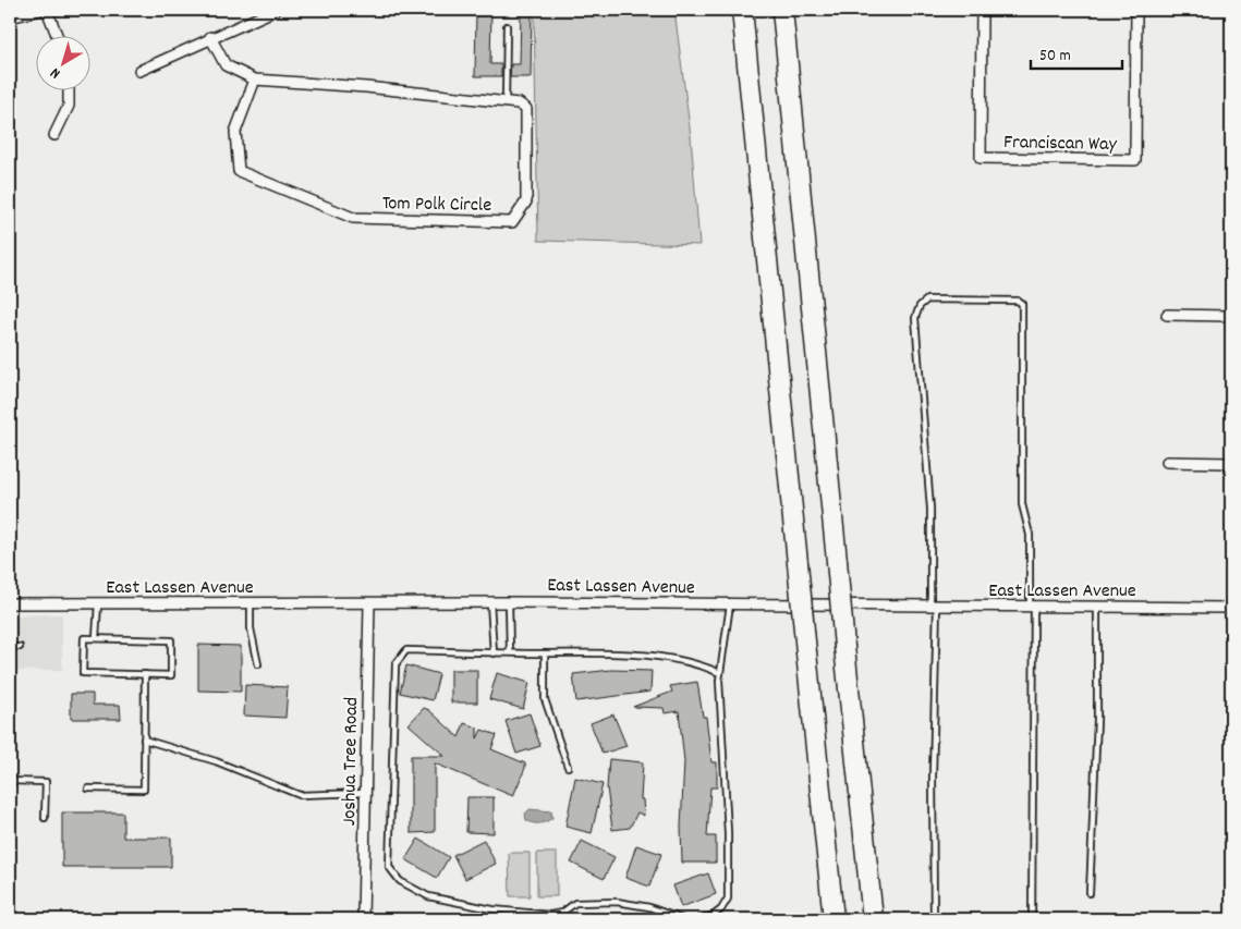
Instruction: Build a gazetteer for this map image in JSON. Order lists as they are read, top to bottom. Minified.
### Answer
{"streets":{"street":["Franciscan Way","Tom Polk Circle","East Lassen Avenue","Joshua Tree Road"]},"crossings":[["East Lassen Avenue","Joshua Tree Road"]],"scale_bar":"50 m","north":"bottom left"}
